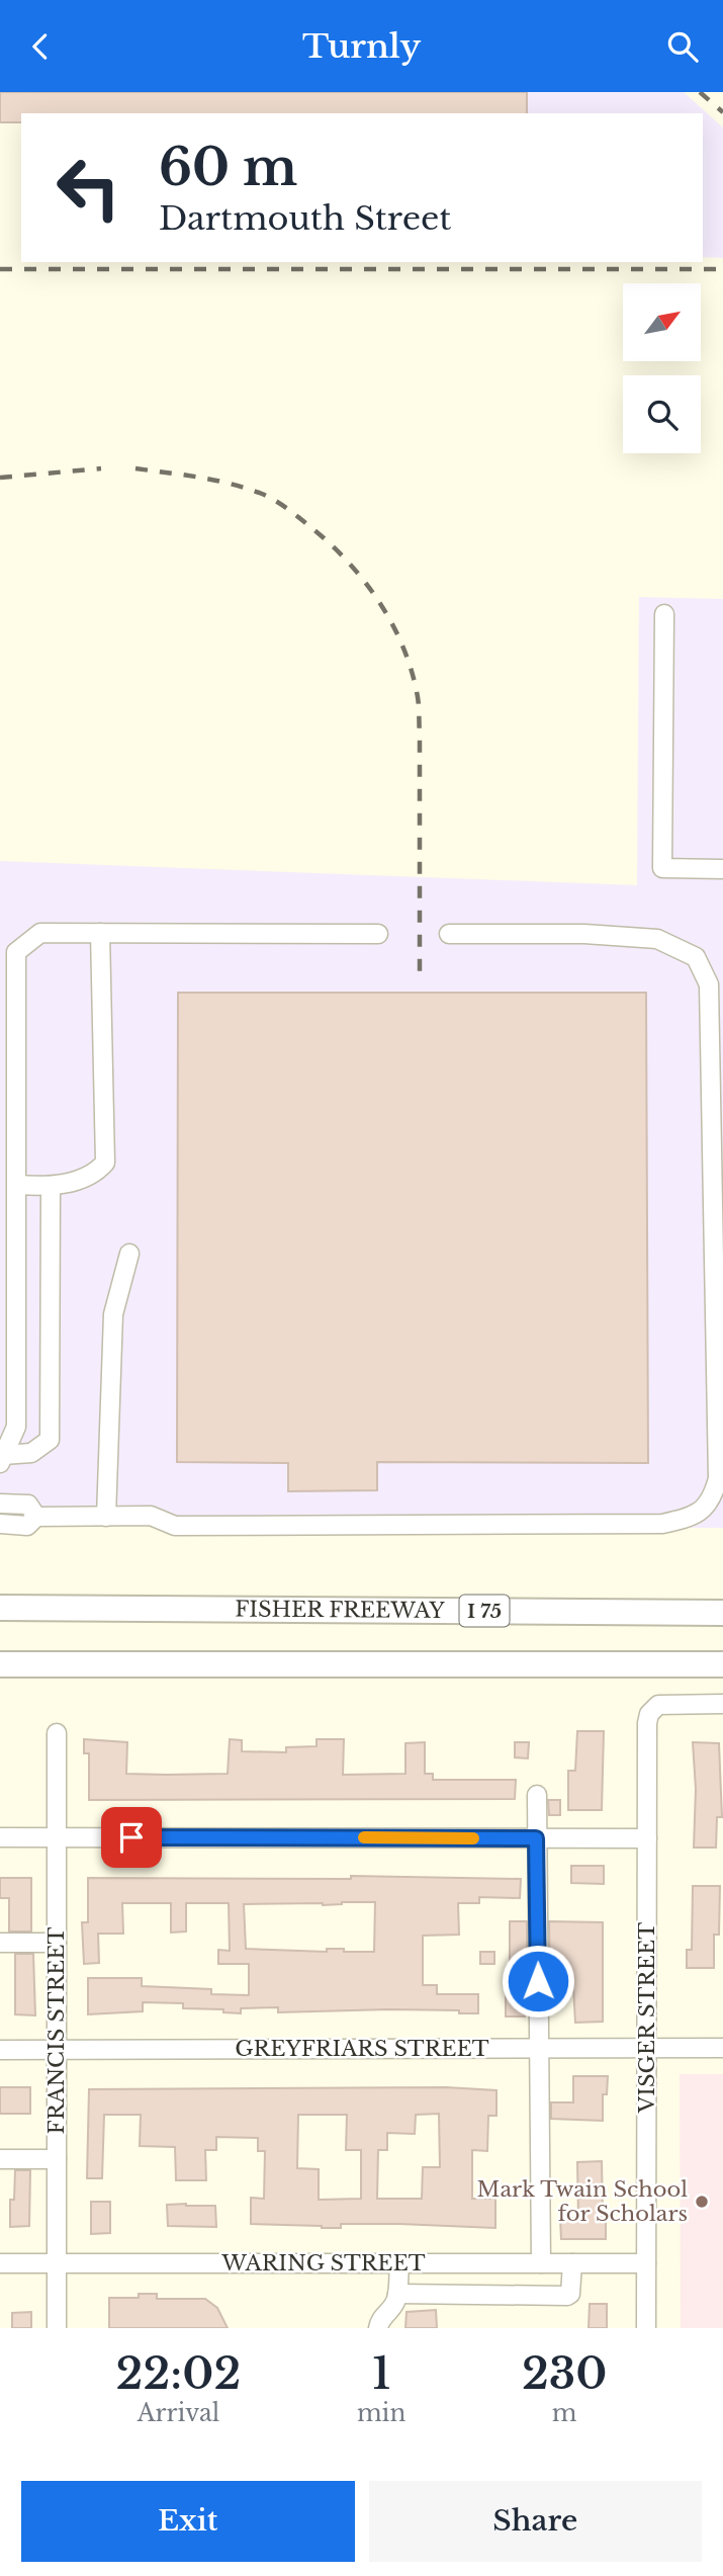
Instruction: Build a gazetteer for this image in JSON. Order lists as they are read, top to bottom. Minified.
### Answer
{"streets":{"highway":["FISHER FREEWAY","I 75"],"street":["VISGER STREET","FRANCIS STREET","GREYFRIARS STREET","WARING STREET"]},"crossings":[["VISGER STREET","GREYFRIARS STREET"],["VISGER STREET","WARING STREET"],["FRANCIS STREET","GREYFRIARS STREET"],["FRANCIS STREET","WARING STREET"]],"places":["Mark Twain School for Scholars"],"north":"top right","page":{"header":"Turnly","turn":["60 m","Dartmouth Street"],"eta":["22:02","Arrival","1","min","230","m"],"buttons":["Exit","Share"]}}
